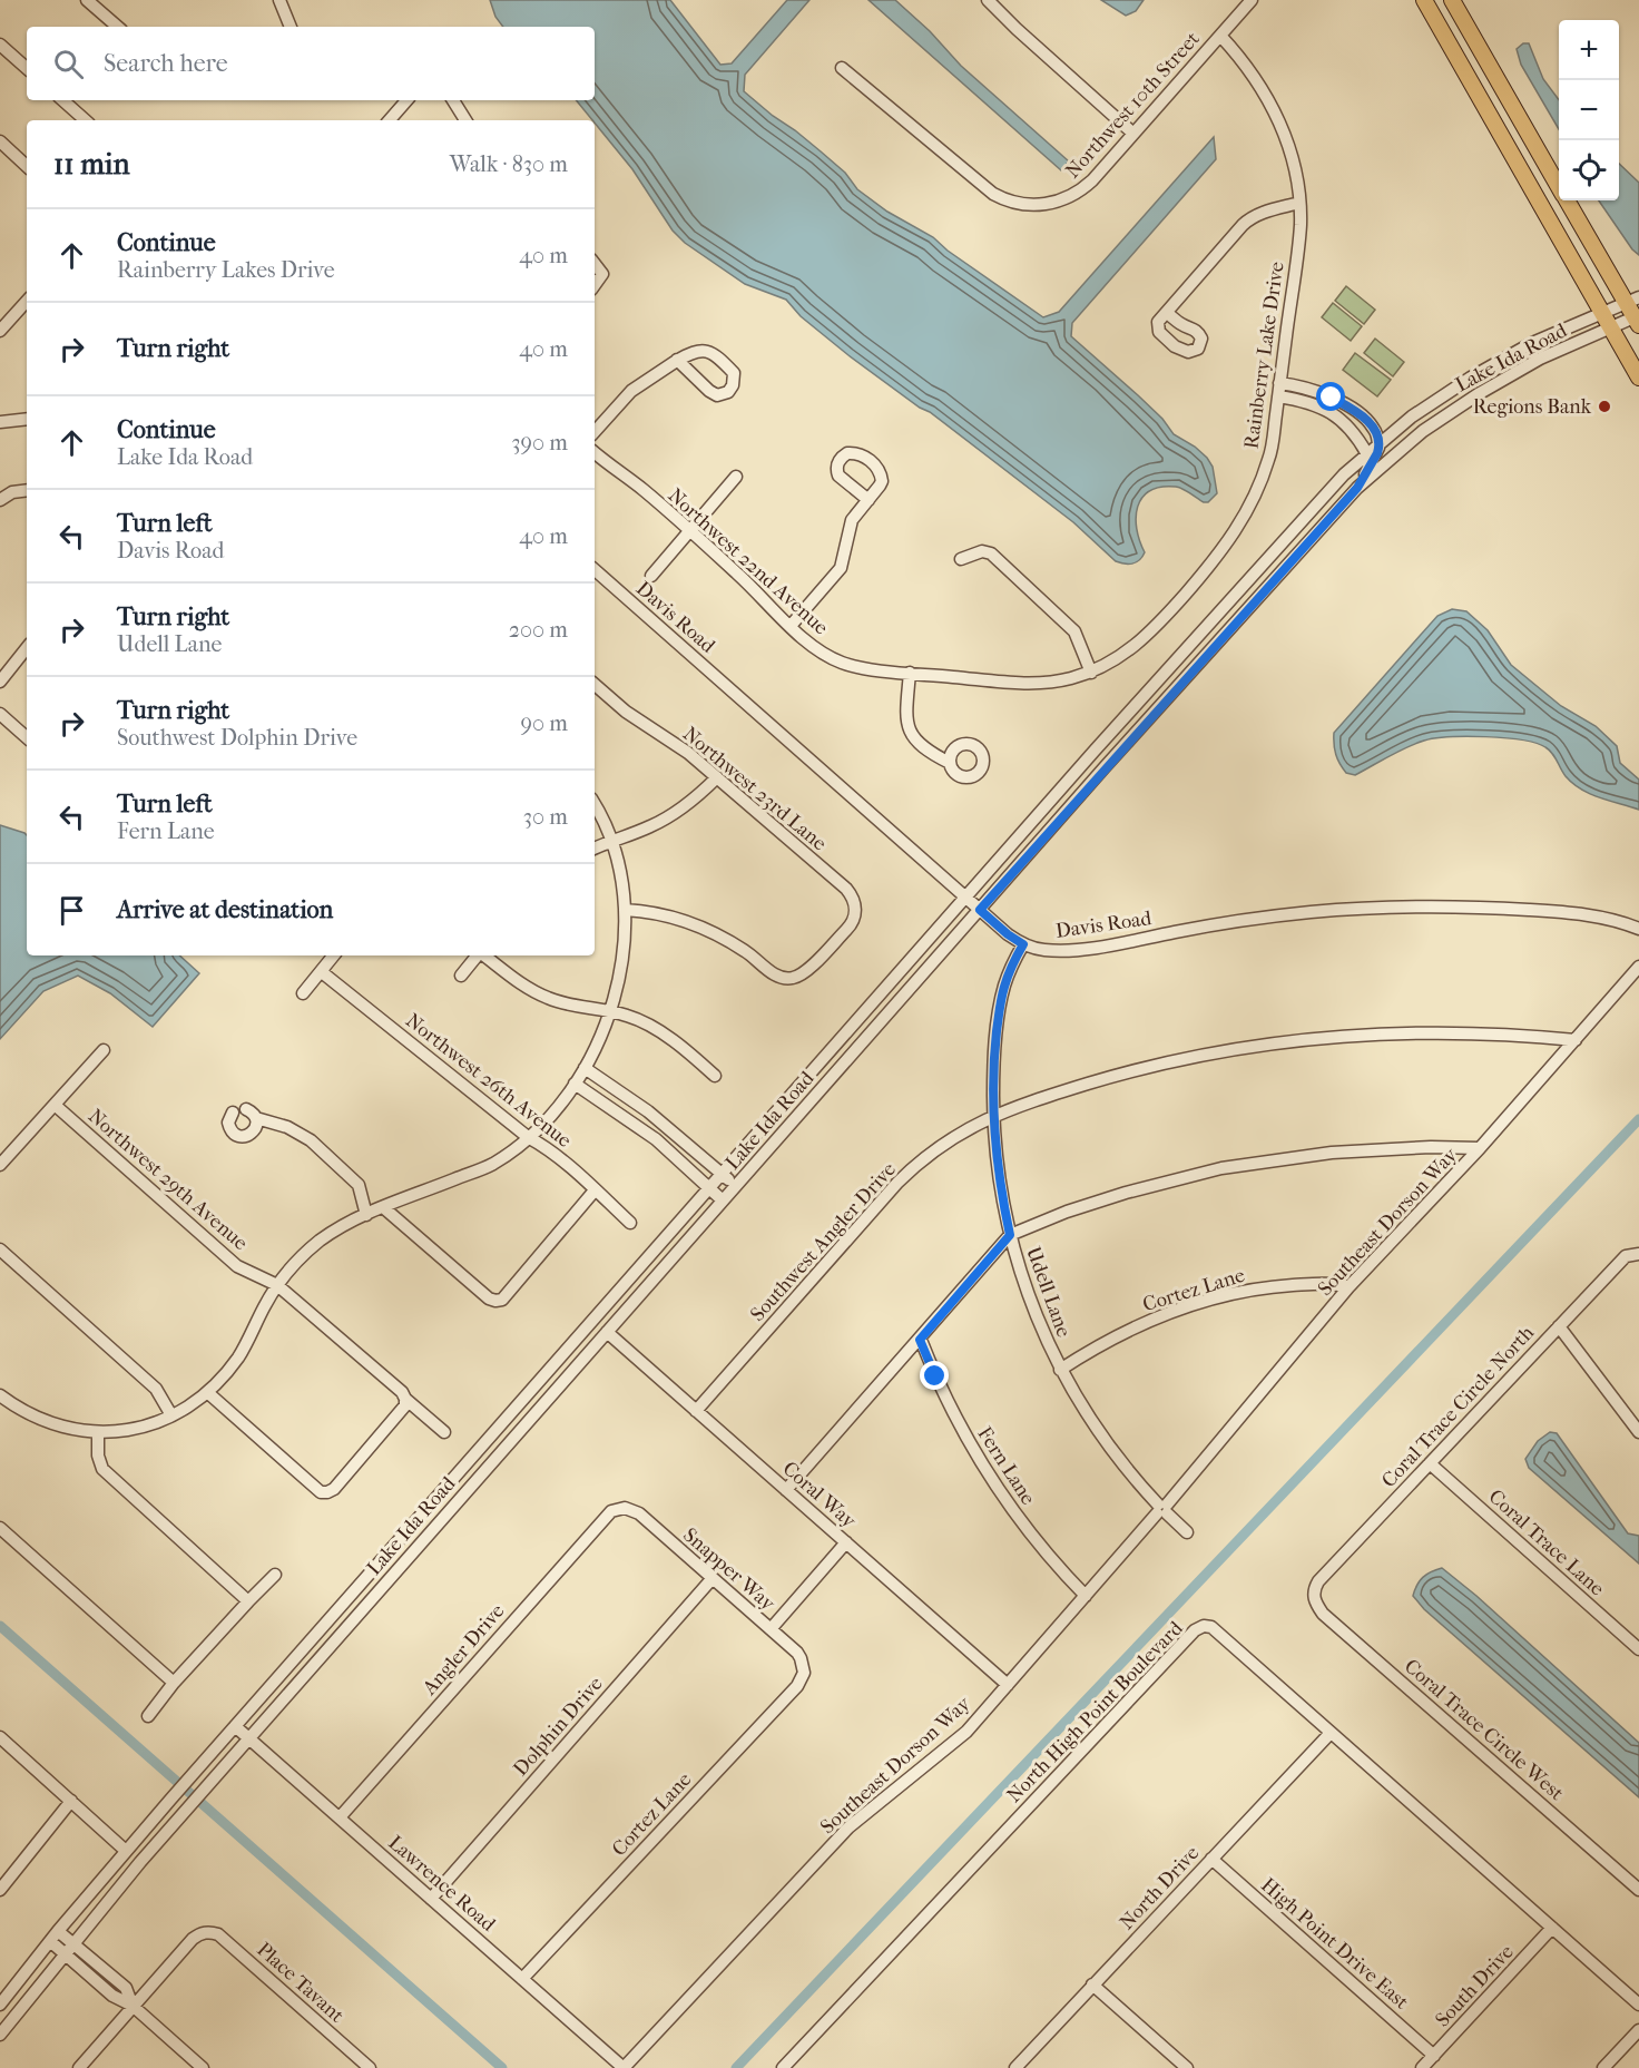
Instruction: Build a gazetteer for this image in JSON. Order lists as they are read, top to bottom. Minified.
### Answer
{"streets":{"street":["Northwest 10th Street","Rainberry Lake Drive","Lake Ida Road","Northwest 22nd Avenue","Davis Road","Northwest 23rd Lane","Northwest 26th Avenue","Northwest 29th Avenue","Southeast Dorson Way","Southwest Angler Drive","Cortez Lane","Udell Lane","Coral Trace Circle North","Fern Lane","Coral Way","Coral Trace Lane","Snapper Way","Angler Drive","North High Point Boulevard","Dolphin Drive","Coral Trace Circle West","Lawrence Road","North Drive","High Point Drive East","Place Tavant","South Drive"]},"crossings":[["Northwest 10th Street","Rainberry Lake Drive"],["Rainberry Lake Drive","Northwest 22nd Avenue"],["Lake Ida Road","Davis Road"],["Lake Ida Road","Coral Way"],["Lake Ida Road","Lawrence Road"],["Davis Road","Udell Lane"],["Southeast Dorson Way","Southwest Angler Drive"],["Southeast Dorson Way","Cortez Lane"],["Southeast Dorson Way","Udell Lane"],["Southeast Dorson Way","Fern Lane"],["Southeast Dorson Way","Coral Way"],["Southeast Dorson Way","Lawrence Road"],["Southwest Angler Drive","Udell Lane"],["Southwest Angler Drive","Coral Way"],["Cortez Lane","Udell Lane"],["Cortez Lane","Snapper Way"],["Cortez Lane","Lawrence Road"],["Coral Trace Circle North","Coral Trace Lane"],["Coral Trace Circle North","Coral Trace Circle West"],["Snapper Way","Angler Drive"],["Snapper Way","Dolphin Drive"],["Angler Drive","Lawrence Road"],["North High Point Boulevard","North Drive"],["North High Point Boulevard","South Drive"],["Dolphin Drive","Lawrence Road"],["North Drive","High Point Drive East"],["High Point Drive East","South Drive"]],"places":["Regions Bank"],"page":{"map_buttons":["+","−"],"search":"Search here","heading":["11 min","Walk · 830 m"],"list":[["Continue","Rainberry Lakes Drive","40 m"],["Turn right","40 m"],["Continue","Lake Ida Road","390 m"],["Turn left","Davis Road","40 m"],["Turn right","Udell Lane","200 m"],["Turn right","Southwest Dolphin Drive","90 m"],["Turn left","Fern Lane","30 m"],"Arrive at destination"]}}
